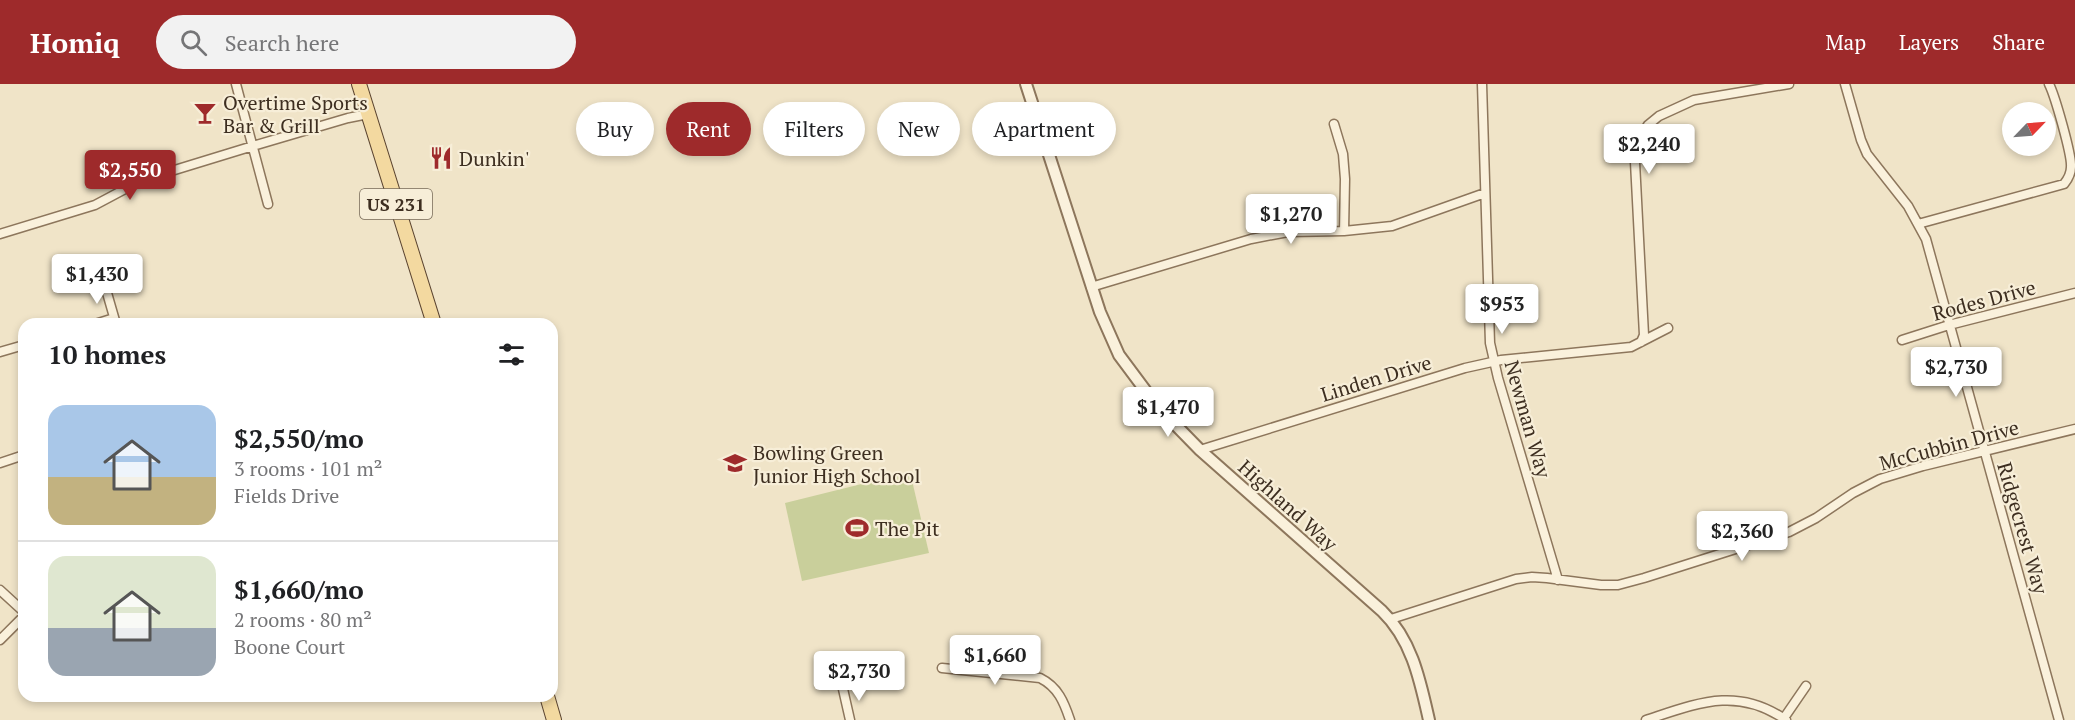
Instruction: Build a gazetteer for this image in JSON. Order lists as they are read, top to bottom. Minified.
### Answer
{"streets":{"main road":["US 231"],"street":["Rodes Drive","Linden Drive","Newman Way","McCubbin Drive","Highland Way","Ridgecrest Way"]},"crossings":[["Rodes Drive","Ridgecrest Way"],["Linden Drive","Newman Way"],["Linden Drive","Highland Way"],["Newman Way","McCubbin Drive"],["McCubbin Drive","Highland Way"],["McCubbin Drive","Ridgecrest Way"]],"places":{"bar":["Overtime Sports Bar & Grill"],"restaurant":["Dunkin'"],"school or university":["Bowling Green Junior High School"],"sports":["The Pit"]},"north":"top right","page":{"header":"Homiq","search":"Search here","nav":["Map","Layers","Share"],"chip":["Buy","Rent","Filters","New","Apartment"],"price":["$2,240","$2,550","$1,270","$1,430","$953","$2,730","$1,470","$2,360","$1,660","$2,730"],"heading":"10 homes","list":[{"name":"$2,550/mo","note":"3 rooms · 101 m² · Fields Drive"},{"name":"$1,660/mo","note":"2 rooms · 80 m² · Boone Court"}]}}
